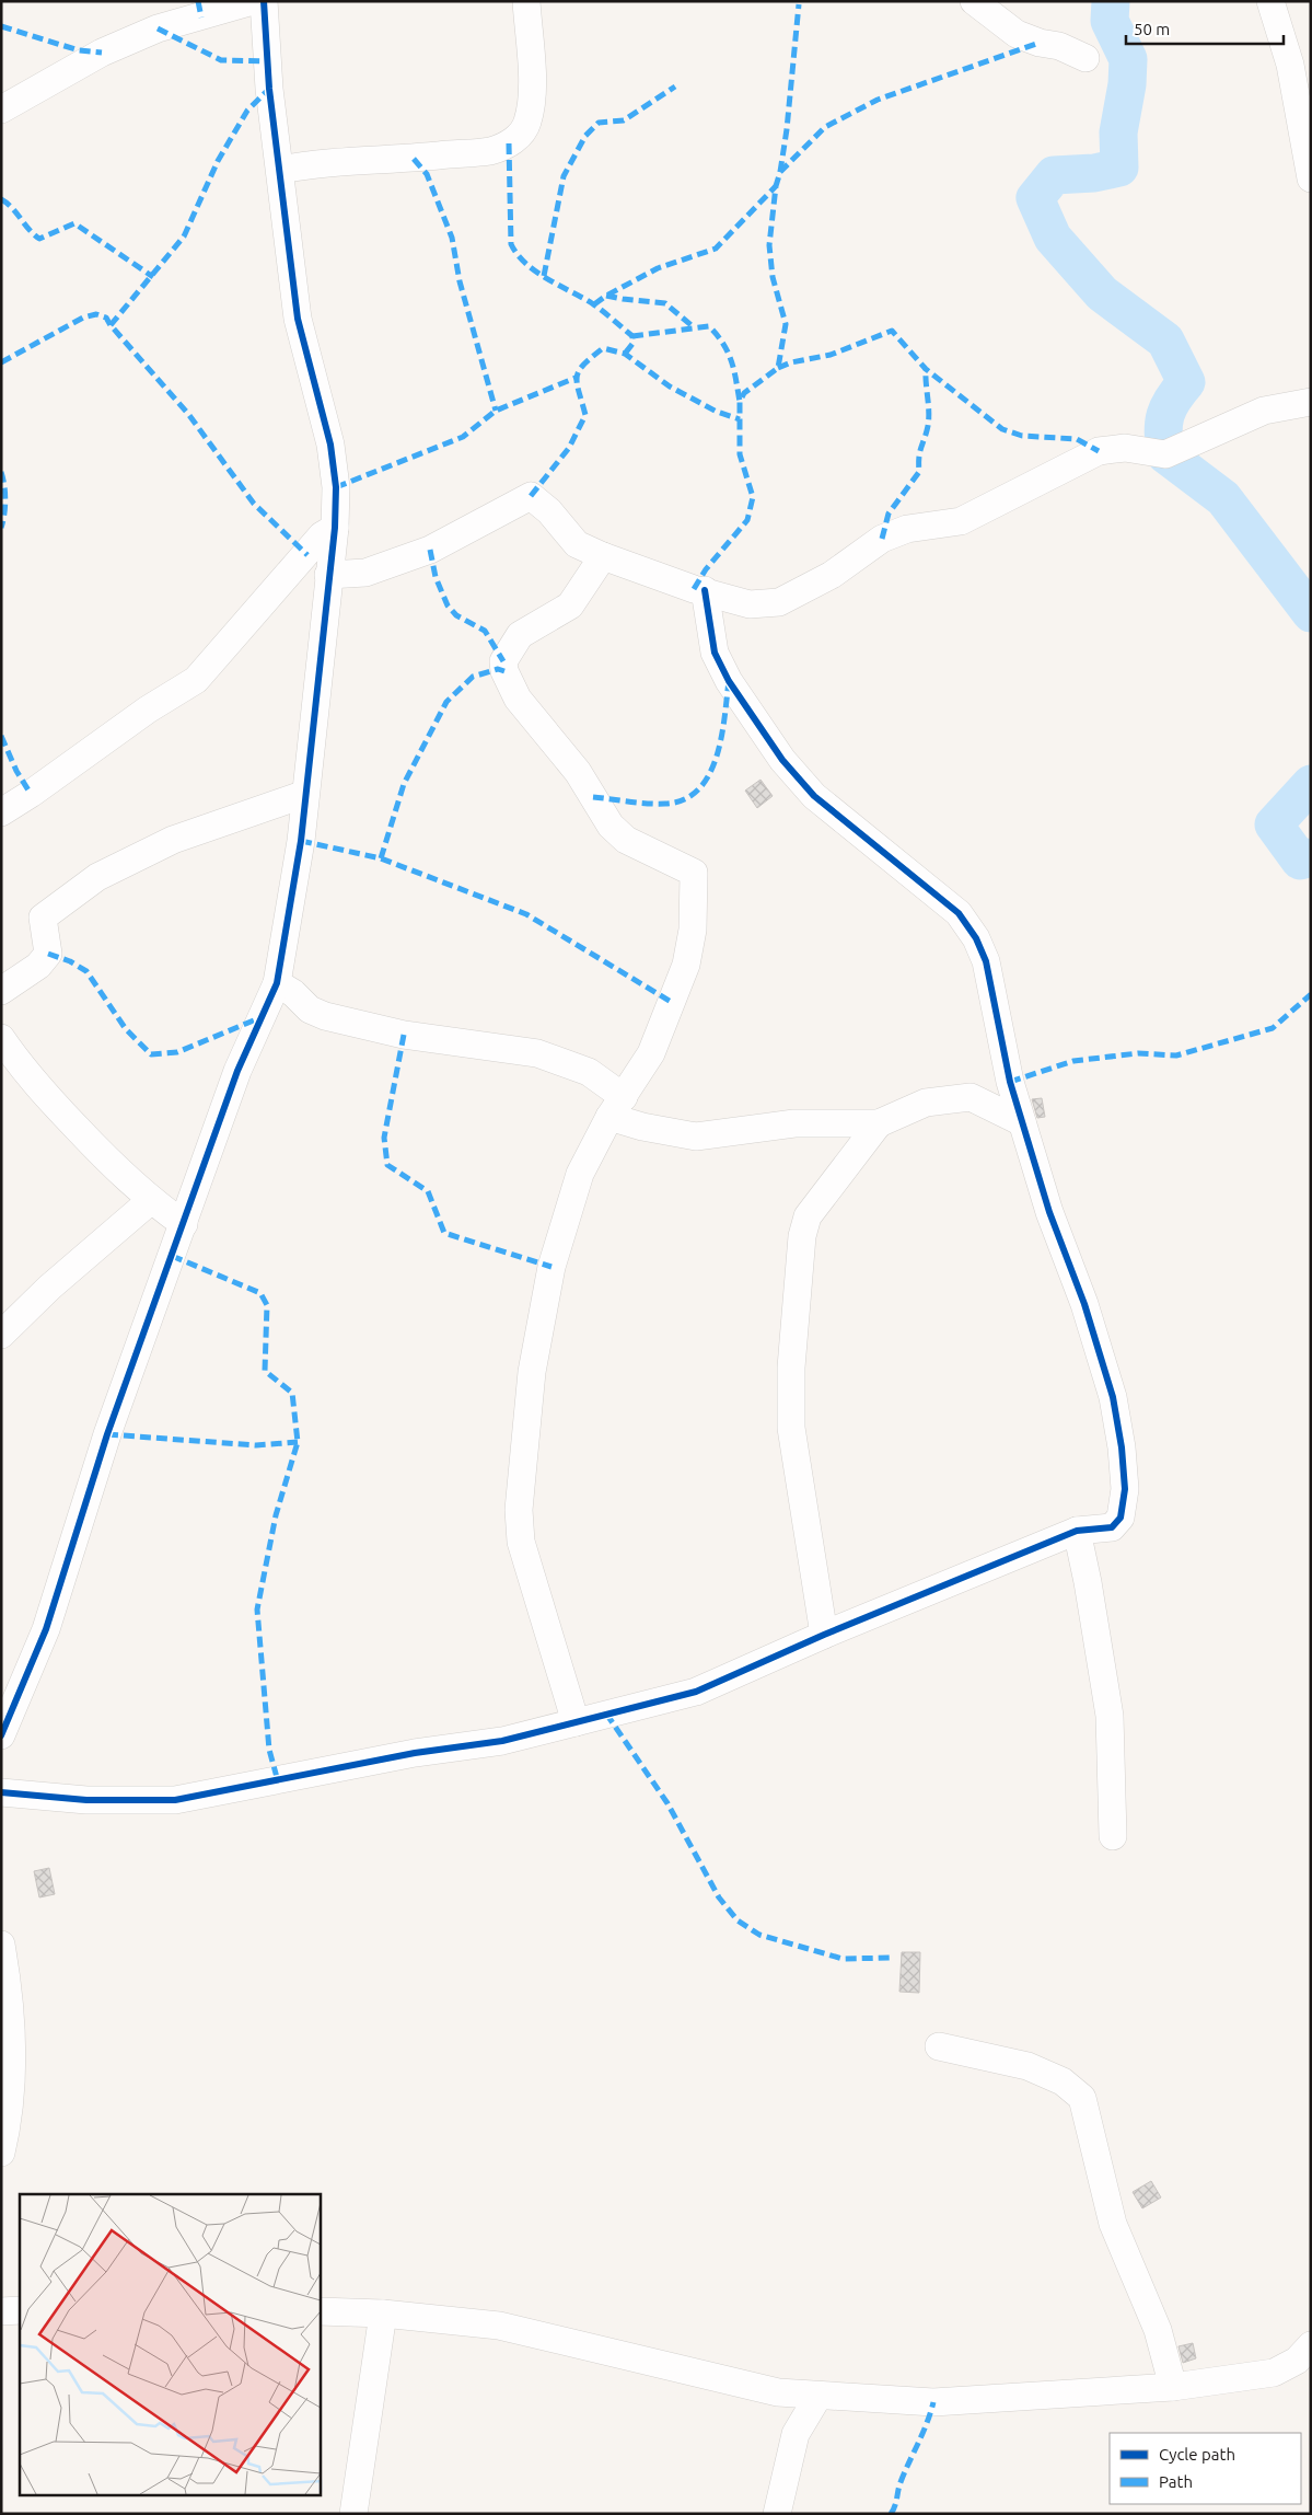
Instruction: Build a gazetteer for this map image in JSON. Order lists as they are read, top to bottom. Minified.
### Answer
{"legend":["Cycle path","Path"],"scale_bar":"50 m"}
